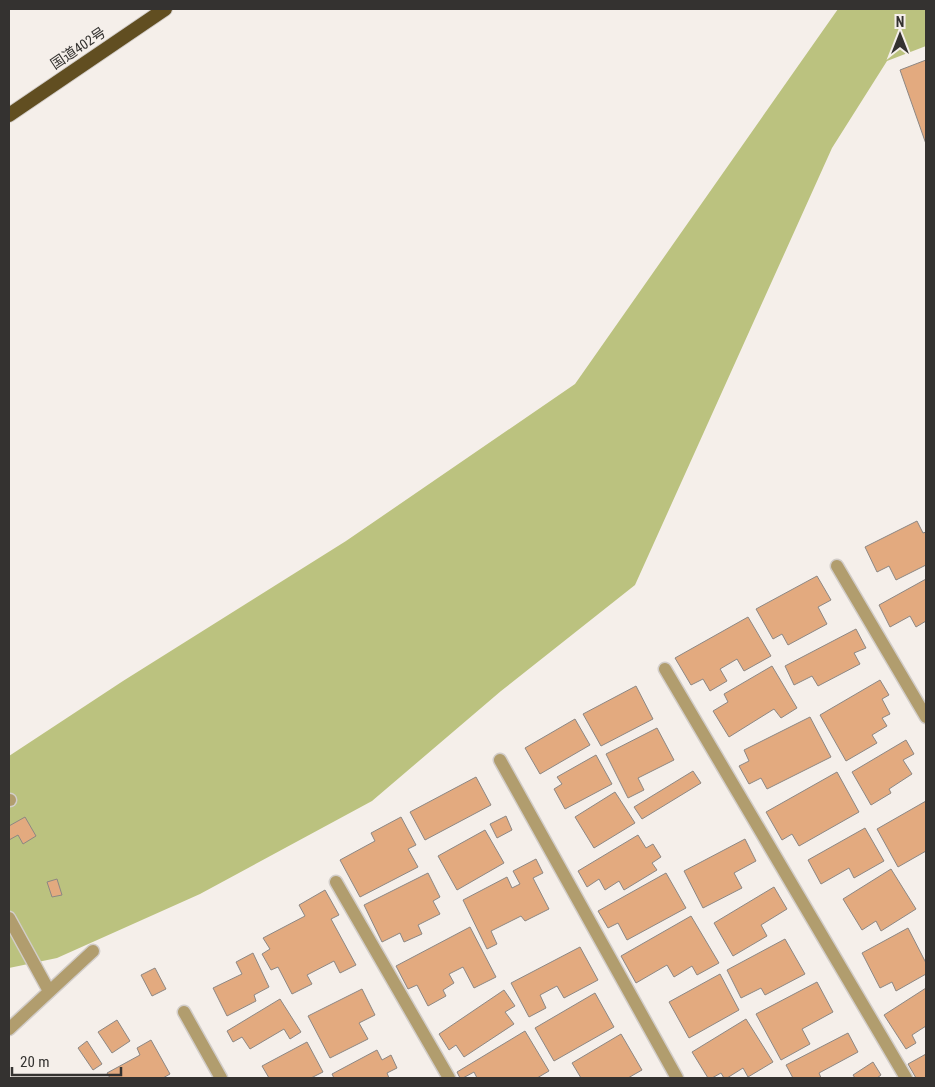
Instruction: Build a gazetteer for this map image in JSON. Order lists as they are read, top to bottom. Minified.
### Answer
{"streets":{"highway":["国道402号"]},"scale_bar":"20 m","north":"top"}
